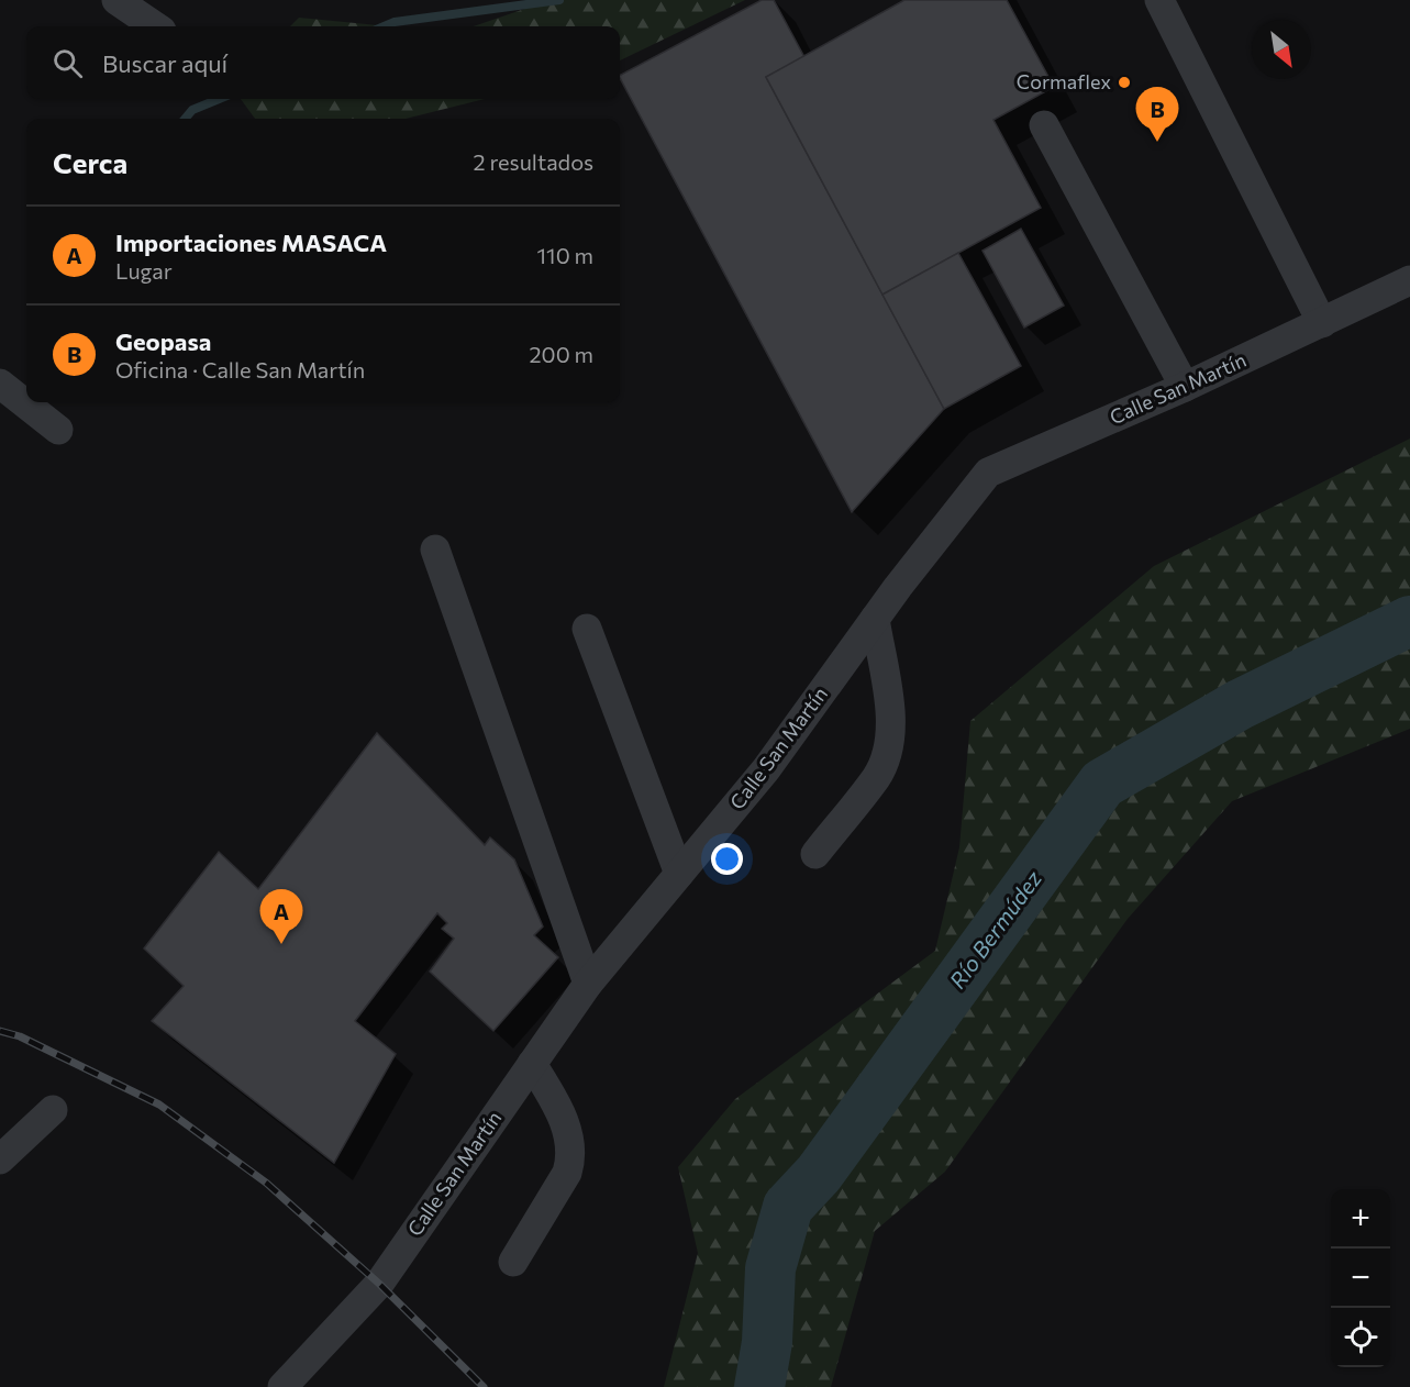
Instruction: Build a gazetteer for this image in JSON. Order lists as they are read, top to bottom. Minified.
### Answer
{"streets":{"street":["Calle San Martín"]},"water":["Río Bermúdez"],"places":["Cormaflex"],"north":"bottom right","page":{"search":"Buscar aquí","pins":["B","A"],"heading":["Cerca","2 resultados"],"list":[{"mark":"A","name":"Importaciones MASACA","note":"Lugar","value":"110 m"},{"mark":"B","name":"Geopasa","note":"Oficina · Calle San Martín","value":"200 m"}],"map_buttons":["+","−"]}}
